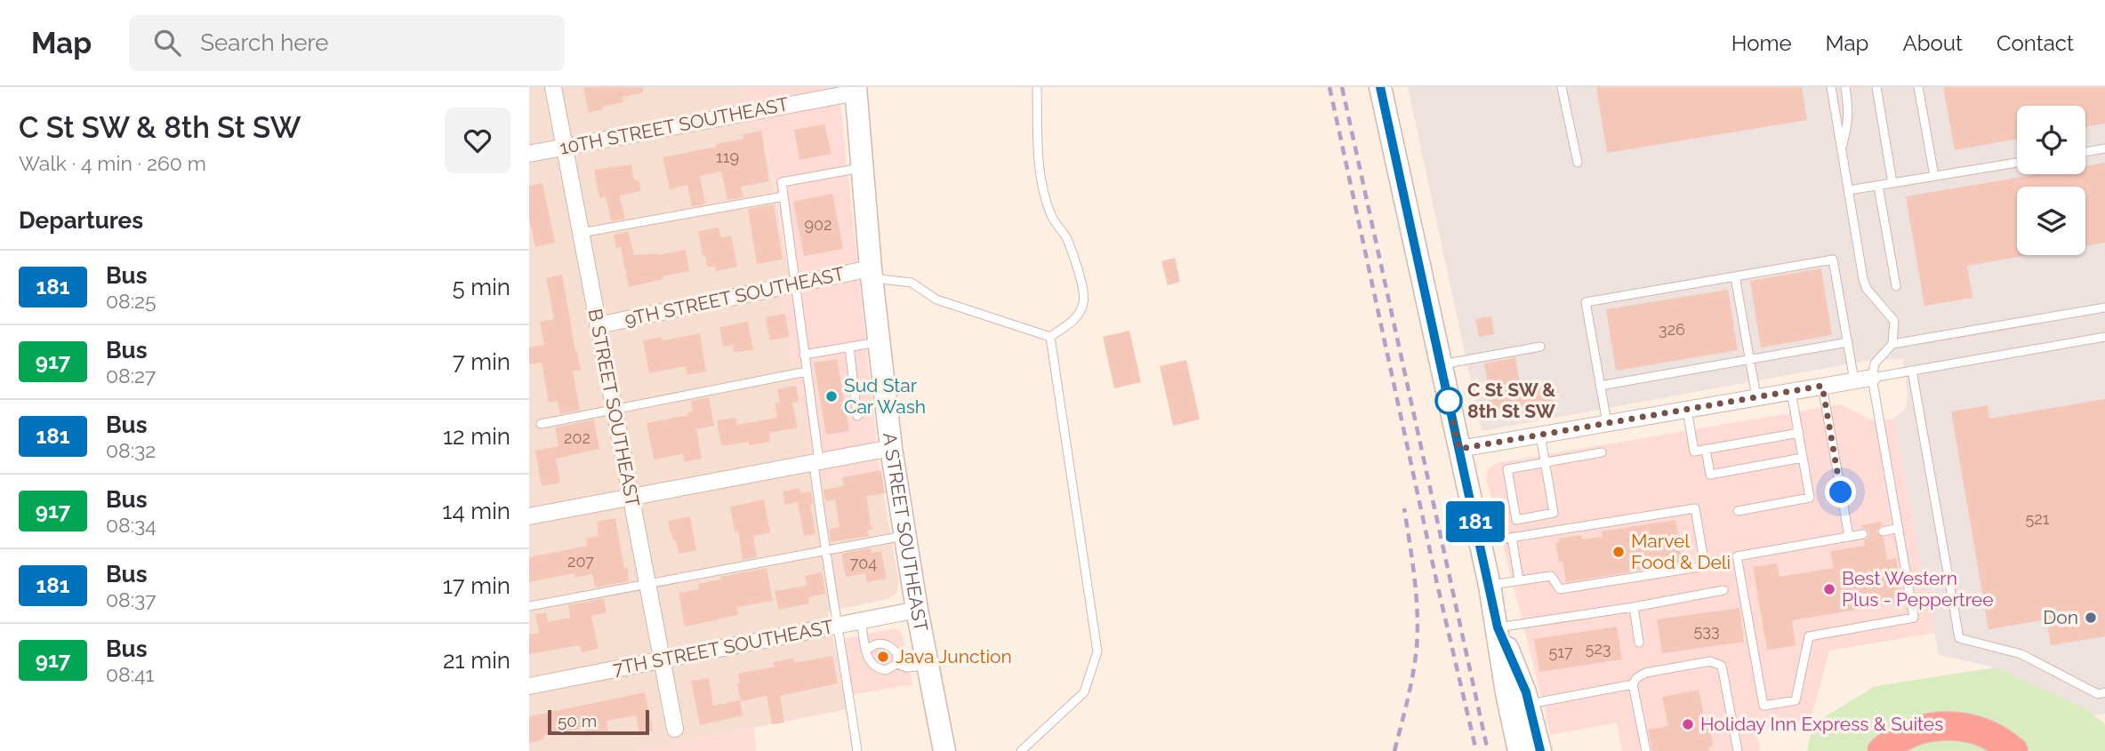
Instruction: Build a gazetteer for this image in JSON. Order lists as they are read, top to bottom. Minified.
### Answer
{"streets":{"main road":["A STREET SOUTHEAST"],"street":["10TH STREET SOUTHEAST","9TH STREET SOUTHEAST","B STREET SOUTHEAST","7TH STREET SOUTHEAST"]},"crossings":[["10TH STREET SOUTHEAST","B STREET SOUTHEAST"],["10TH STREET SOUTHEAST","A STREET SOUTHEAST"],["9TH STREET SOUTHEAST","B STREET SOUTHEAST"],["9TH STREET SOUTHEAST","A STREET SOUTHEAST"],["B STREET SOUTHEAST","7TH STREET SOUTHEAST"],["A STREET SOUTHEAST","7TH STREET SOUTHEAST"]],"places":["Sud Star Car Wash","C St SW & 8th St SW","Marvel Food & Deli","Best Western Plus - Peppertree","Don","Java Junction","Holiday Inn Express & Suites"],"lines":["bus line 181"],"house_numbers":["119","902","326","202","521","207","704","533","523","517"],"scale_bar":"50 m","page":{"header":"Map","search":"Search here","nav":["Home","Map","About","Contact"],"heading":[["C St SW & 8th St SW","Walk · 4 min · 260 m"],"Departures"],"on_map":"181","list":[{"mark":"181","name":"Bus","note":"08:25","value":"5 min"},{"mark":"917","name":"Bus","note":"08:27","value":"7 min"},{"mark":"181","name":"Bus","note":"08:32","value":"12 min"},{"mark":"917","name":"Bus","note":"08:34","value":"14 min"},{"mark":"181","name":"Bus","note":"08:37","value":"17 min"},{"mark":"917","name":"Bus","note":"08:41","value":"21 min"}],"scale":"50 m"}}
